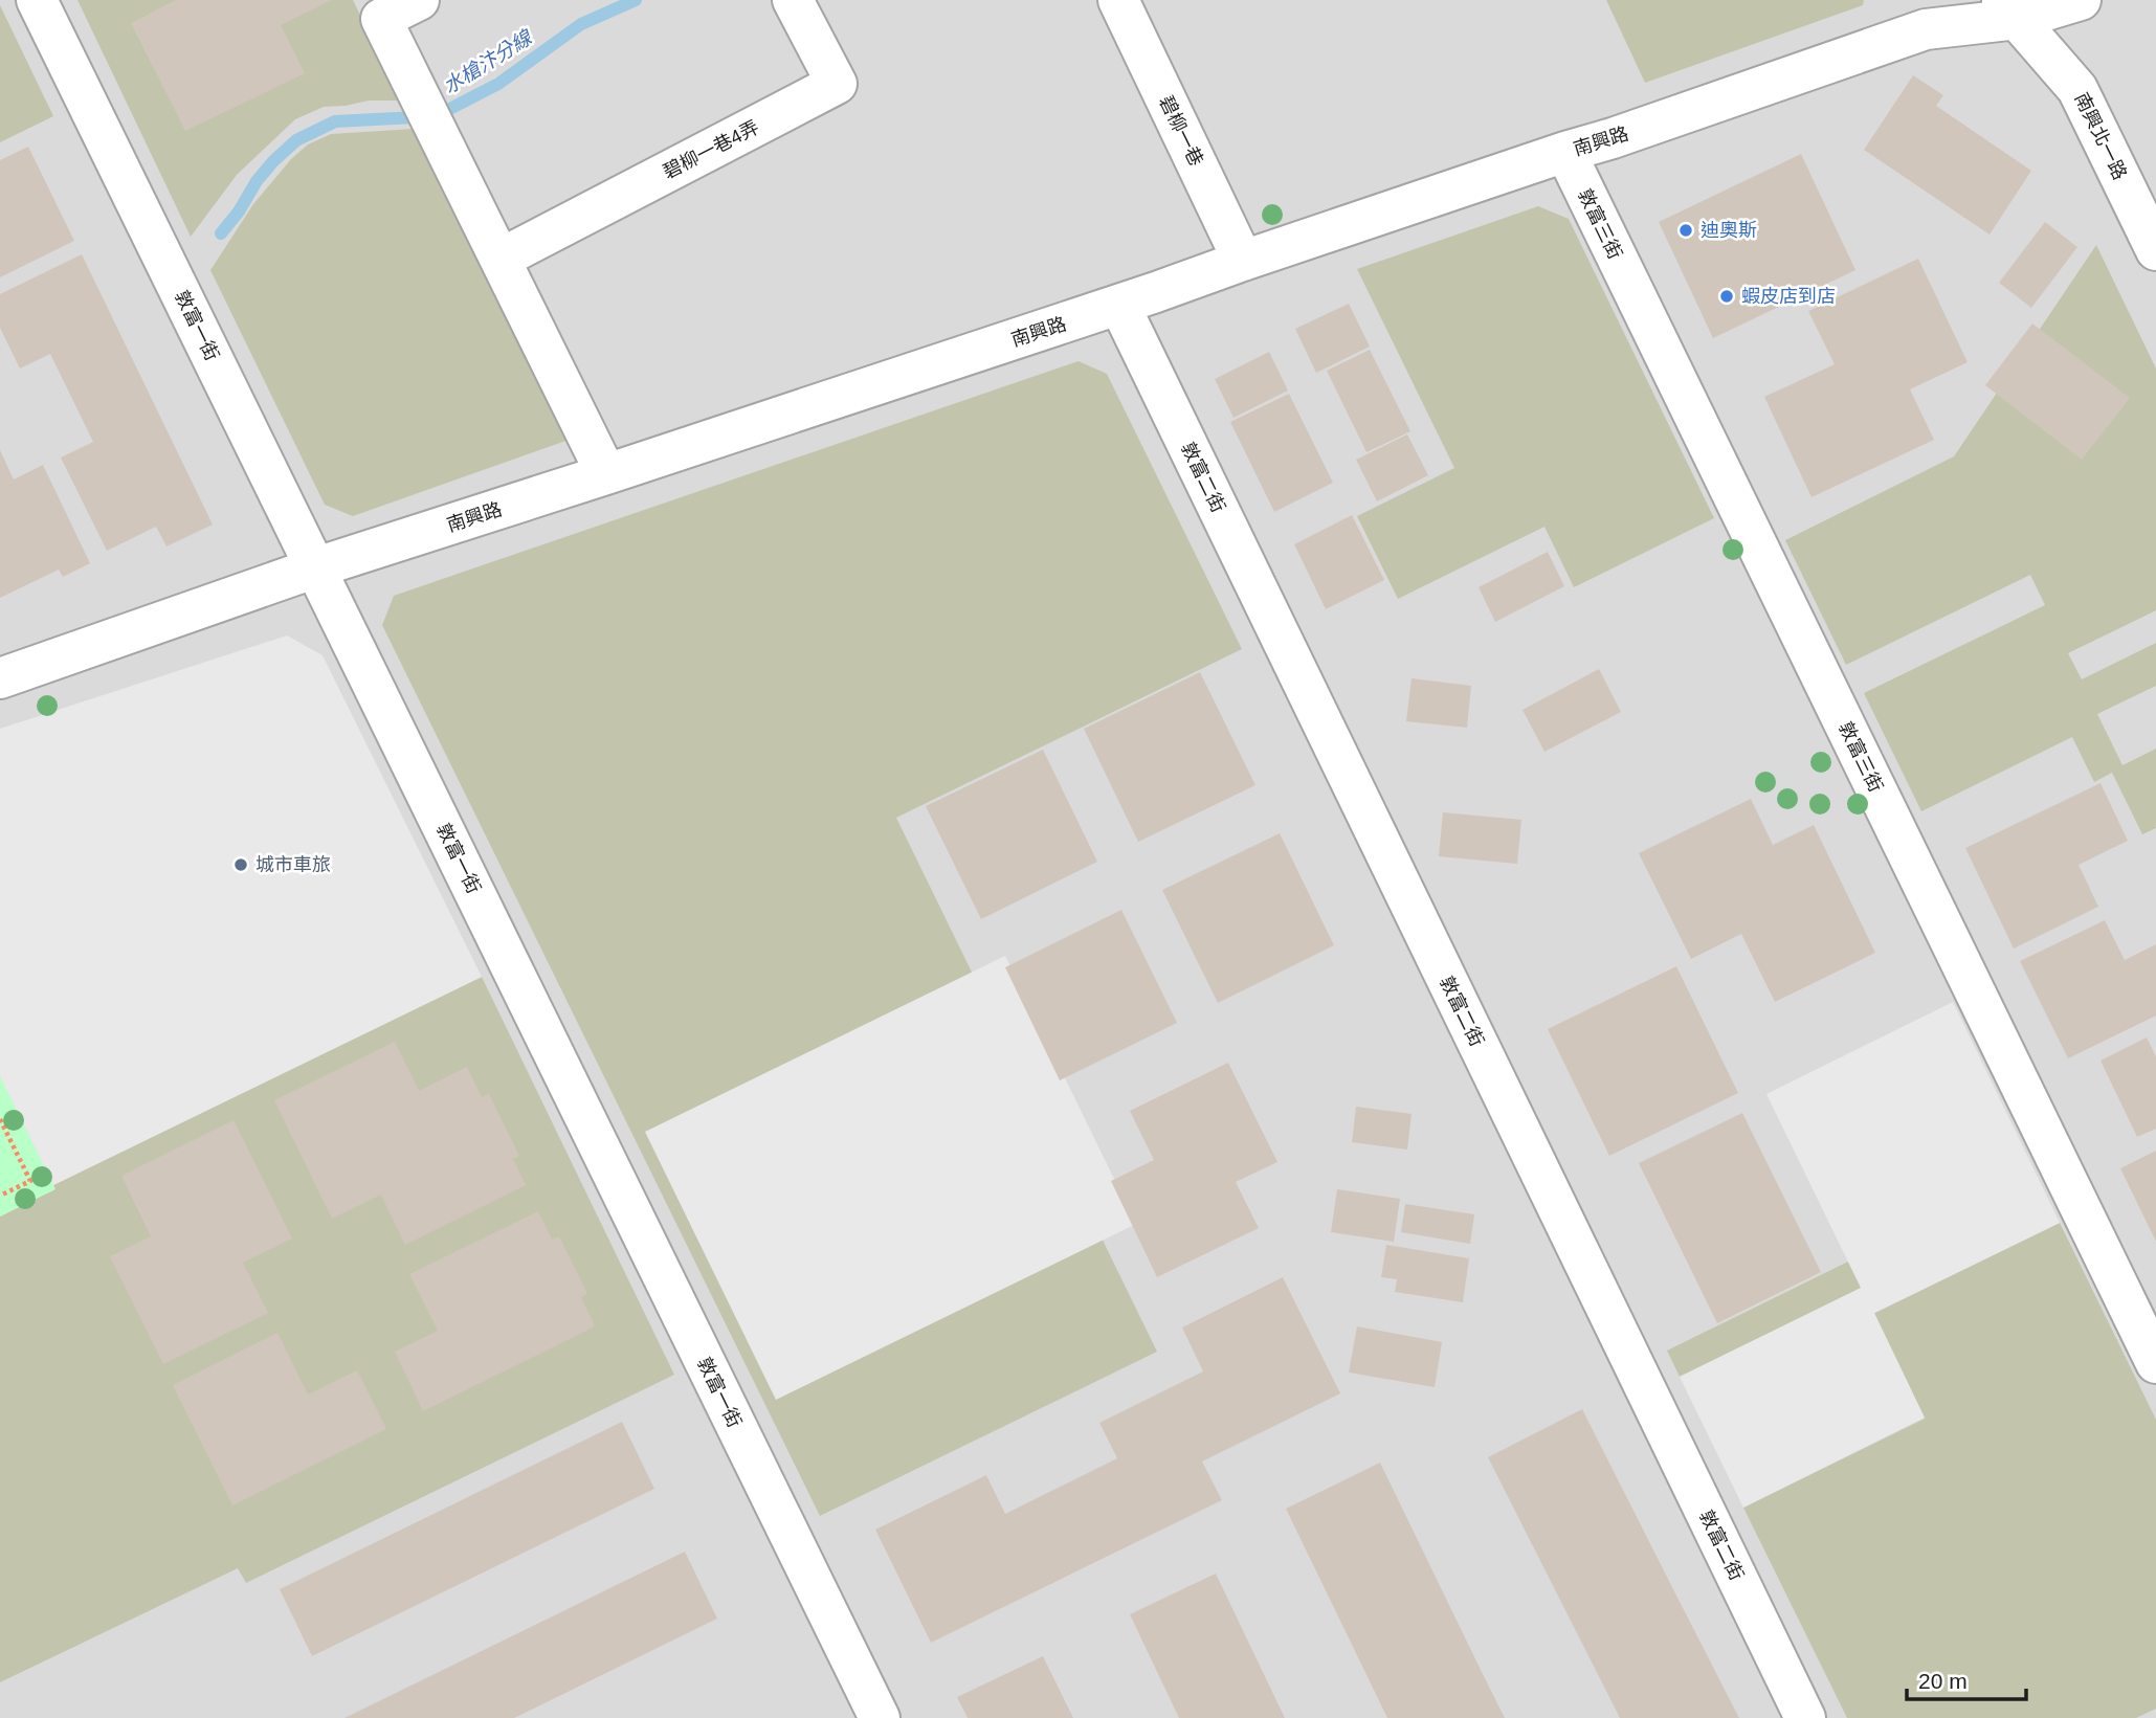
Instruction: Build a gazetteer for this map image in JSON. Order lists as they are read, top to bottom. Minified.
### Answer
{"streets":{"street":["碧柳一巷","南興北一路","南興路","碧柳一巷4弄","敦富三街","敦富一街","敦富二街"]},"crossings":[["碧柳一巷","南興路"],["南興北一路","南興路"],["南興路","敦富三街"],["南興路","敦富一街"],["南興路","敦富二街"]],"water":["水槍汴分線"],"places":["迪奧斯","蝦皮店到店","城市車旅"],"scale_bar":"20 m"}
